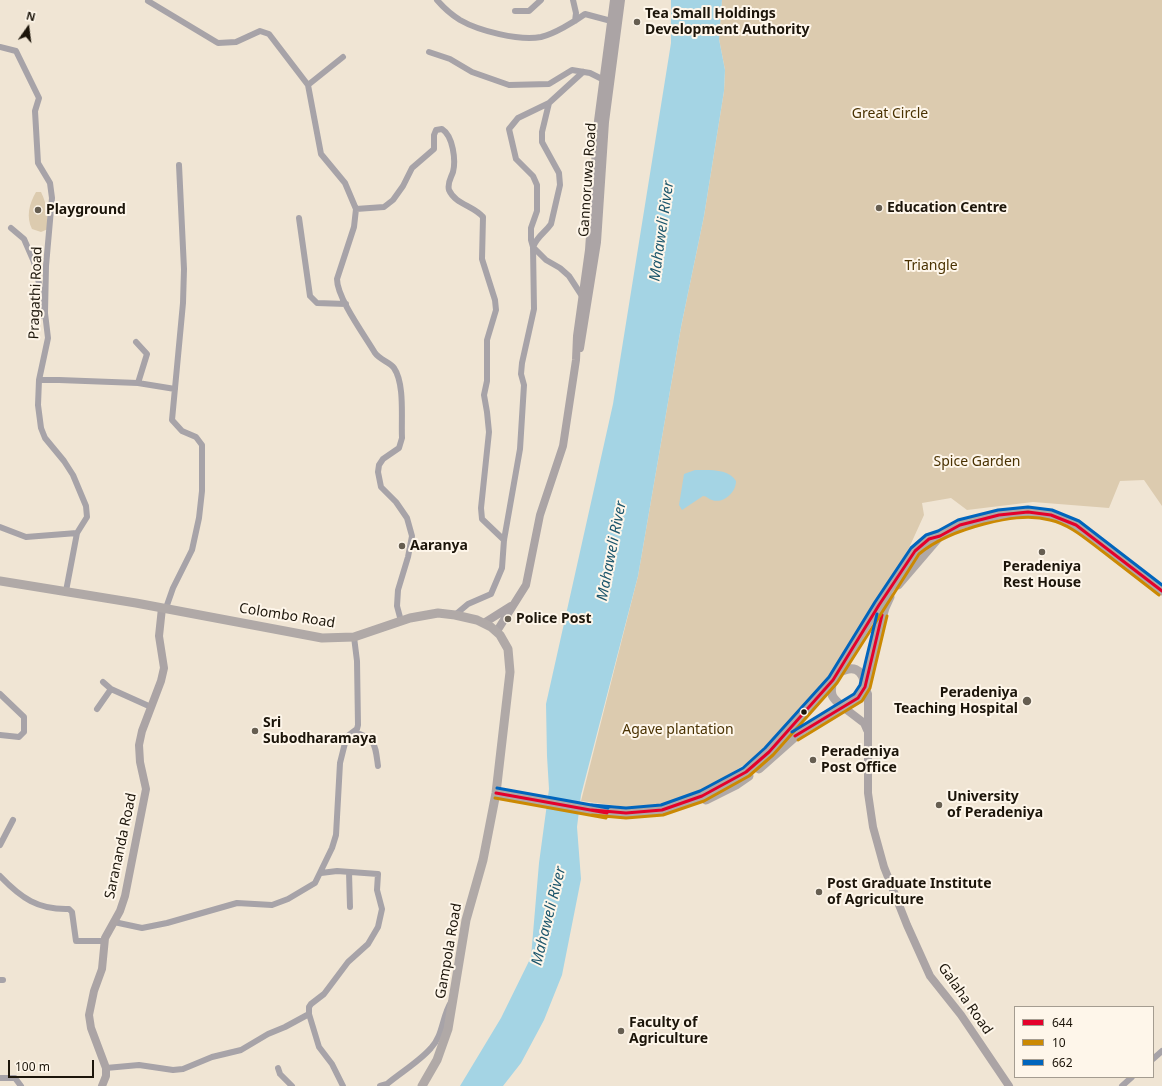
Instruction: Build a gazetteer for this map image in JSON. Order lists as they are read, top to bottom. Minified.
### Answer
{"streets":{"highway":["Colombo Road","Gampola Road"],"main road":["Gannoruwa Road","Sarananda Road","Galaha Road"],"street":["Pragathi Road"]},"crossings":[["Gannoruwa Road","Colombo Road"],["Pragathi Road","Colombo Road"],["Colombo Road","Sarananda Road"],["Colombo Road","Gampola Road"]],"water":["Mahaweli River"],"parks":["Great Circle","Triangle","Spice Garden","Agave plantation"],"places":["Tea Small Holdings Development Authority","Education Centre","Playground","Aaranya","Peradeniya Rest House","Police Post","Peradeniya Teaching Hospital","Sri Subodharamaya","Peradeniya Post Office","University of Peradeniya","Post Graduate Institute of Agriculture","Faculty of Agriculture"],"lines":["transit line 662","transit line 644","transit line 10"],"legend":["644","10","662"],"scale_bar":"100 m","north":"top"}
